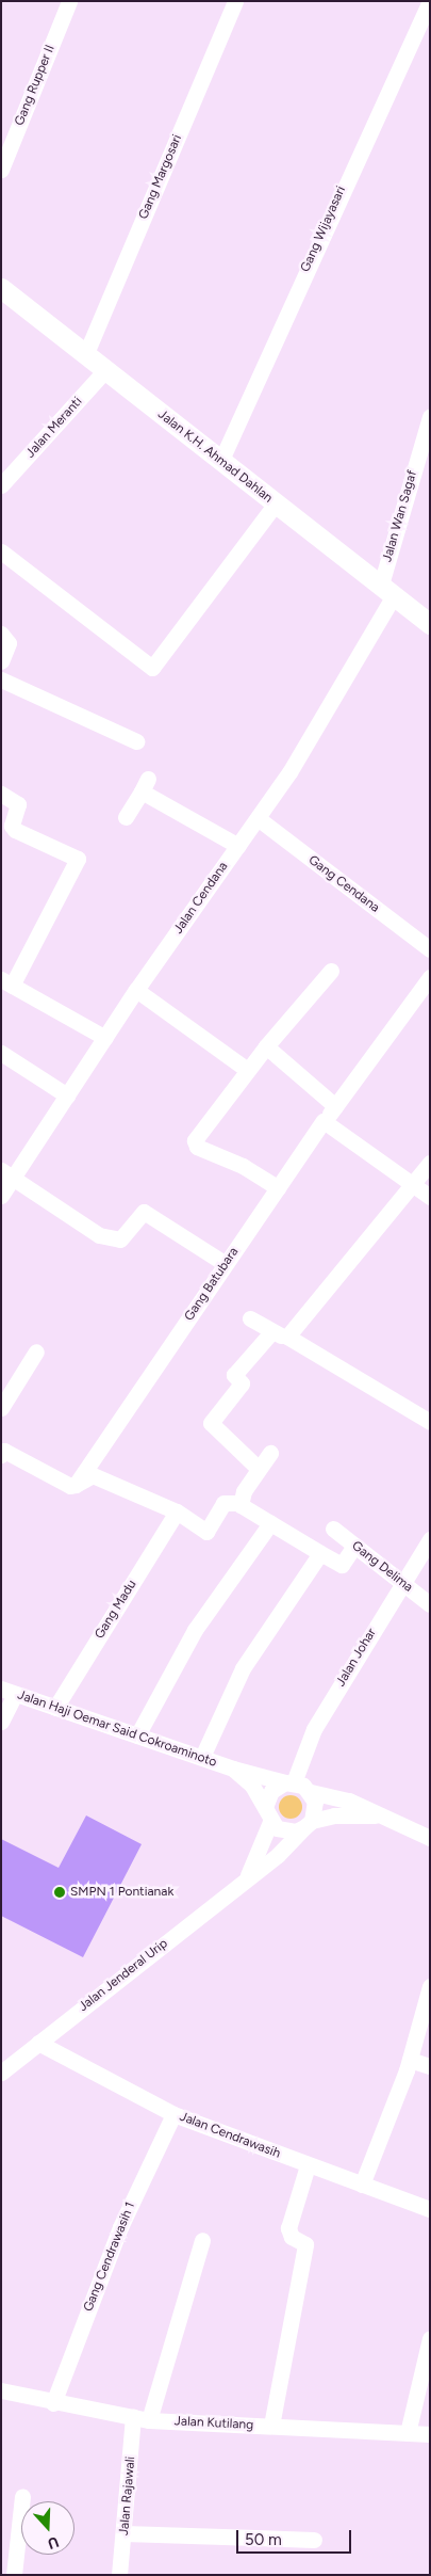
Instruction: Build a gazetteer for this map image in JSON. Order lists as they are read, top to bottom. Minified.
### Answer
{"streets":{"main road":["Jalan K.H. Ahmad Dahlan"],"street":["Gang Rupper II","Gang Margosari","Gang Wijayasari","Jalan Meranti","Jalan Wan Sagaf","Gang Cendana","Jalan Cendana","Gang Batubara","Gang Delima","Gang Madu","Jalan Johar","Jalan Haji Oemar Said Cokroaminoto","Jalan Jenderal Urip","Jalan Cendrawasih","Gang Cendrawasih 1","Jalan Kutilang","Jalan Rajawali"]},"crossings":[["Gang Margosari","Jalan K.H. Ahmad Dahlan"],["Gang Wijayasari","Jalan K.H. Ahmad Dahlan"],["Jalan Meranti","Jalan K.H. Ahmad Dahlan"],["Jalan K.H. Ahmad Dahlan","Jalan Wan Sagaf"],["Jalan K.H. Ahmad Dahlan","Jalan Cendana"],["Jalan Wan Sagaf","Jalan Cendana"],["Gang Cendana","Jalan Cendana"],["Gang Delima","Jalan Johar"],["Gang Madu","Jalan Haji Oemar Said Cokroaminoto"],["Jalan Johar","Jalan Haji Oemar Said Cokroaminoto"],["Jalan Johar","Jalan Jenderal Urip"],["Jalan Haji Oemar Said Cokroaminoto","Jalan Jenderal Urip"],["Jalan Jenderal Urip","Jalan Cendrawasih"],["Jalan Cendrawasih","Gang Cendrawasih 1"],["Gang Cendrawasih 1","Jalan Kutilang"],["Jalan Kutilang","Jalan Rajawali"]],"places":["SMPN 1 Pontianak"],"scale_bar":"50 m","north":"bottom"}
